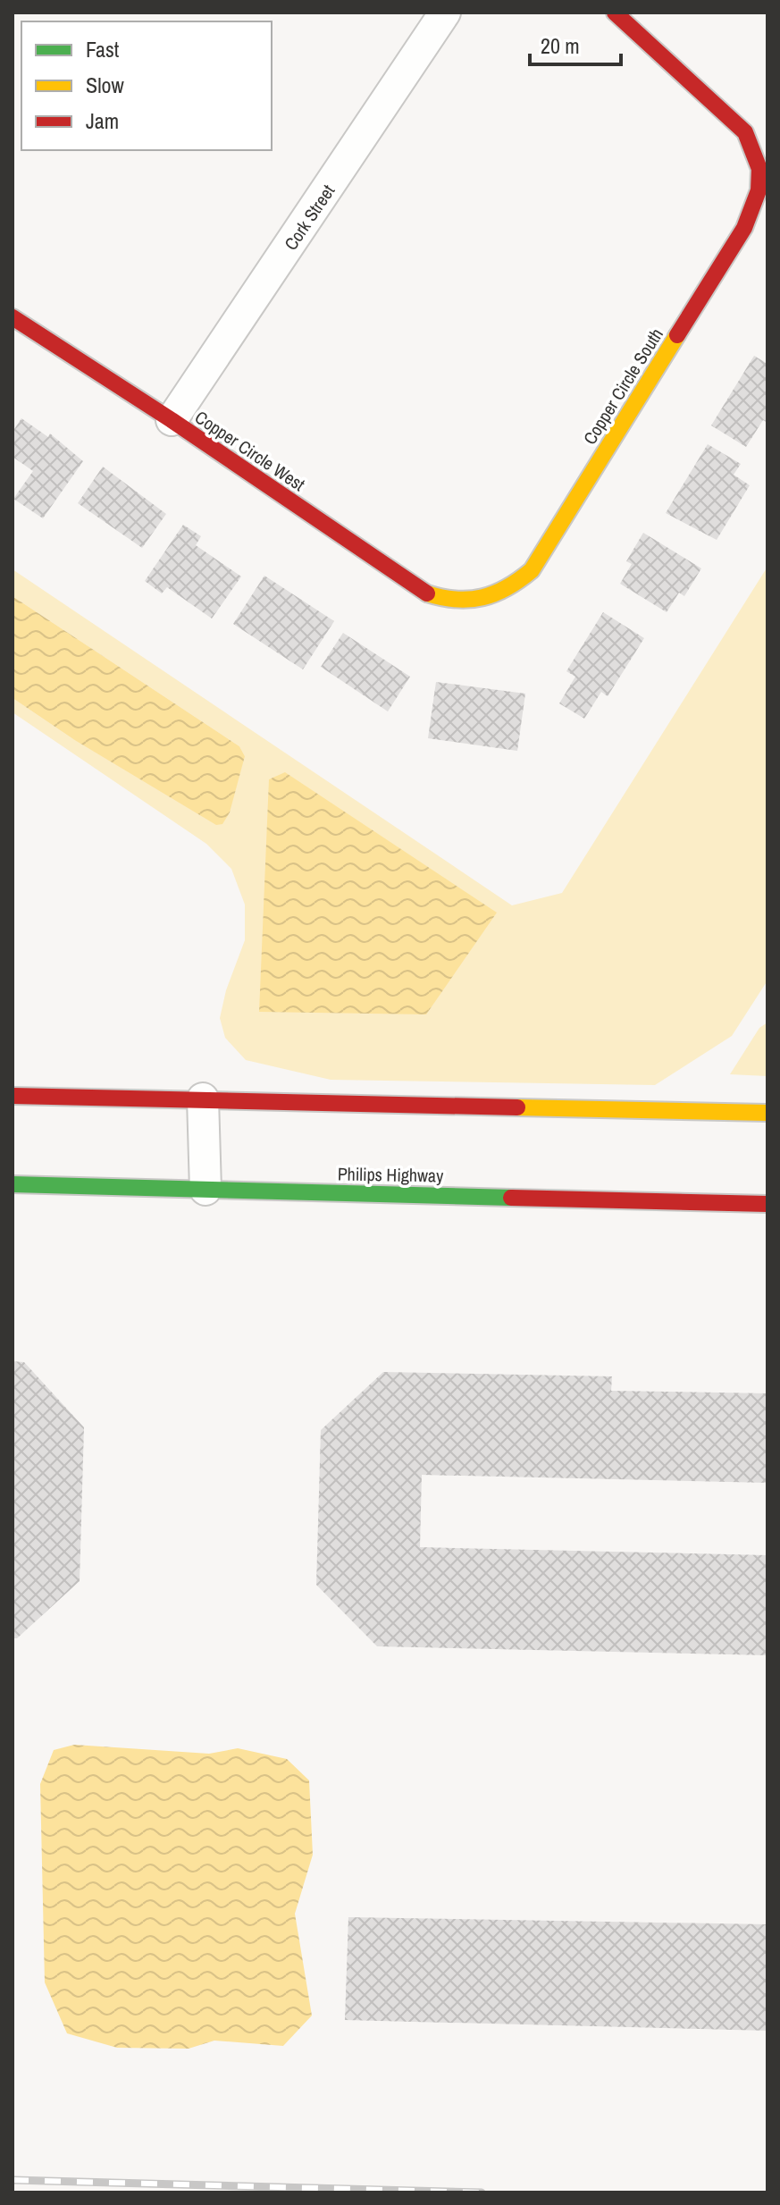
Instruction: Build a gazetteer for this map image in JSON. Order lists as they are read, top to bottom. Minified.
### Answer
{"streets":{"main road":["Copper Circle South","Copper Circle West","Philips Highway"],"street":["Cork Street"]},"crossings":[["Cork Street","Copper Circle West"],["Copper Circle South","Copper Circle West"]],"legend":["Fast","Slow","Jam"],"scale_bar":"20 m"}
